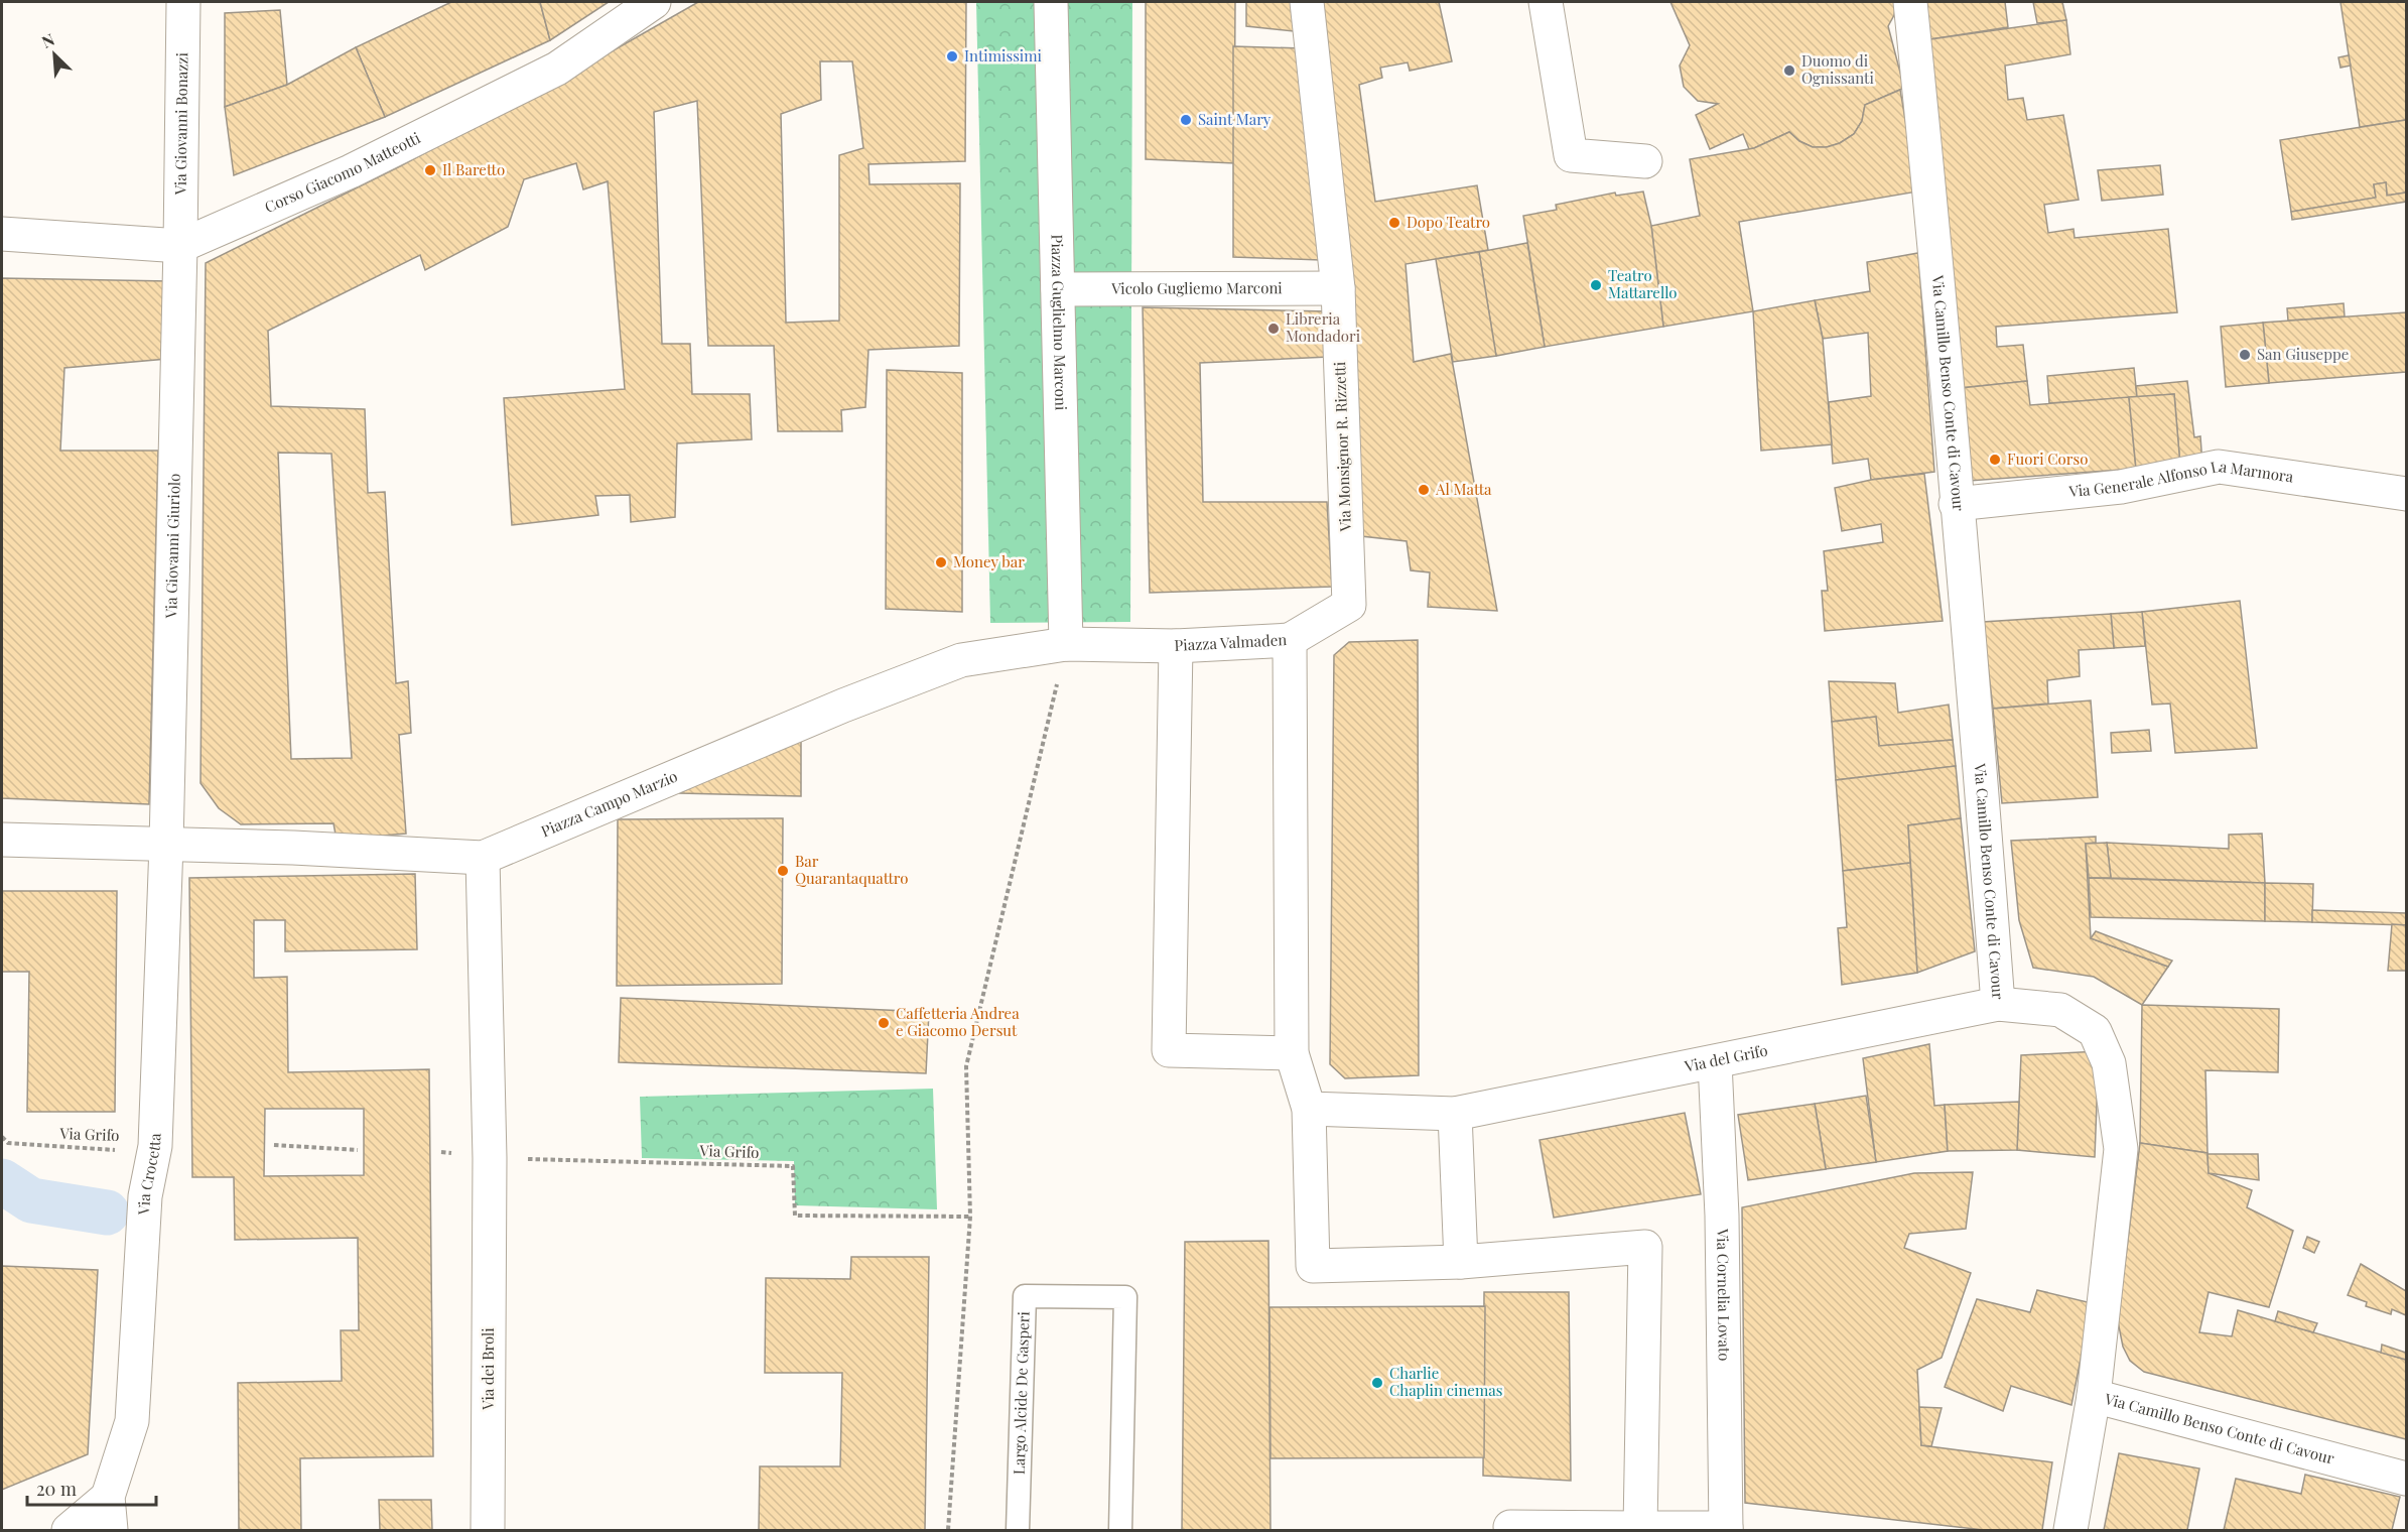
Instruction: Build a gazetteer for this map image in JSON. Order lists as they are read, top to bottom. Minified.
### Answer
{"streets":{"street":["Via Giovanni Bonazzi","Corso Giacomo Matteotti","Vicolo Gugliemo Marconi","Piazza Guglielmo Marconi","Via Camillo Benso Conte di Cavour","Via Monsignor R. Rizzetti","Via Generale Alfonso La Marmora","Via Giovanni Giuriolo","Piazza Valmaden","Piazza Campo Marzio","Via del Grifo","Via Crocetta","Via Cornelia Lovato","Via dei Broli"],"lane":["Largo Alcide De Gasperi"],"path":["Via Grifo"]},"crossings":[["Via Giovanni Bonazzi","Corso Giacomo Matteotti"],["Via Giovanni Bonazzi","Via Giovanni Giuriolo"],["Corso Giacomo Matteotti","Via Giovanni Giuriolo"],["Vicolo Gugliemo Marconi","Piazza Guglielmo Marconi"],["Vicolo Gugliemo Marconi","Via Monsignor R. Rizzetti"],["Piazza Guglielmo Marconi","Piazza Campo Marzio"],["Via Camillo Benso Conte di Cavour","Via Generale Alfonso La Marmora"],["Via Camillo Benso Conte di Cavour","Via del Grifo"],["Via Monsignor R. Rizzetti","Piazza Valmaden"],["Via Giovanni Giuriolo","Via Crocetta"],["Piazza Valmaden","Piazza Campo Marzio"],["Piazza Valmaden","Via del Grifo"],["Via del Grifo","Via Cornelia Lovato"],["Via Grifo","Via Crocetta"],["Via Grifo","Via dei Broli"]],"places":["Intimissimi","Duomo di Ognissanti","Saint Mary","Il Baretto","Dopo Teatro","Teatro Mattarello","Libreria Mondadori","San Giuseppe","Fuori Corso","Al Matta","Money bar","Bar Quarantaquattro","Caffetteria Andrea e Giacomo Dersut","Charlie Chaplin cinemas"],"scale_bar":"20 m","north":"top left"}
